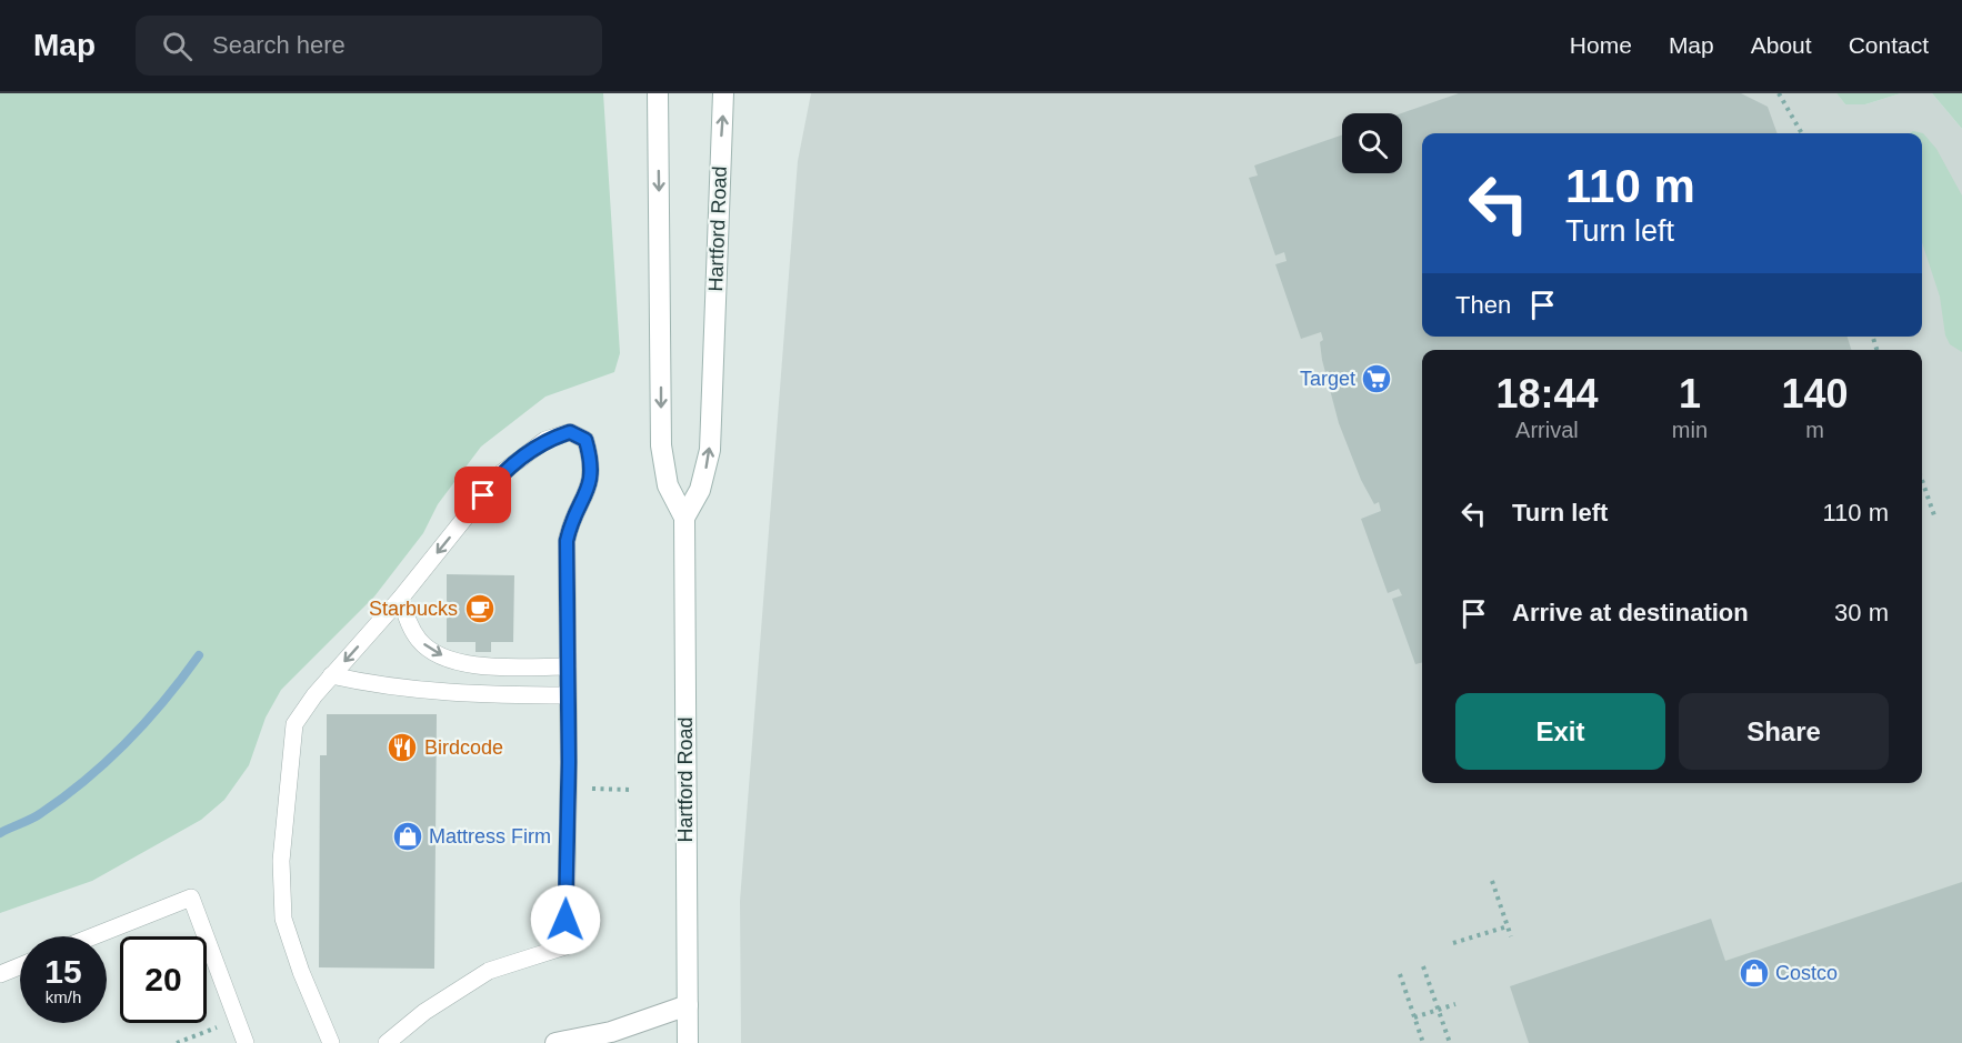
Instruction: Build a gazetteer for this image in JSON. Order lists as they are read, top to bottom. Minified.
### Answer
{"streets":{"main road":["Hartford Road"]},"places":{"supermarket":["Target"],"cafe":["Starbucks"],"restaurant":["Birdcode"],"shop":["Mattress Firm","Costco"]},"page":{"header":"Map","search":"Search here","nav":["Home","Map","About","Contact"],"turn":["110 m","Turn left"],"then":"Then","eta":["18:44","Arrival","1","min","140","m"],"list":[{"name":"Turn left","value":"110 m"},{"name":"Arrive at destination","value":"30 m"}],"buttons":["Exit","Share"],"speed":"15 km/h","limit":"20"}}
